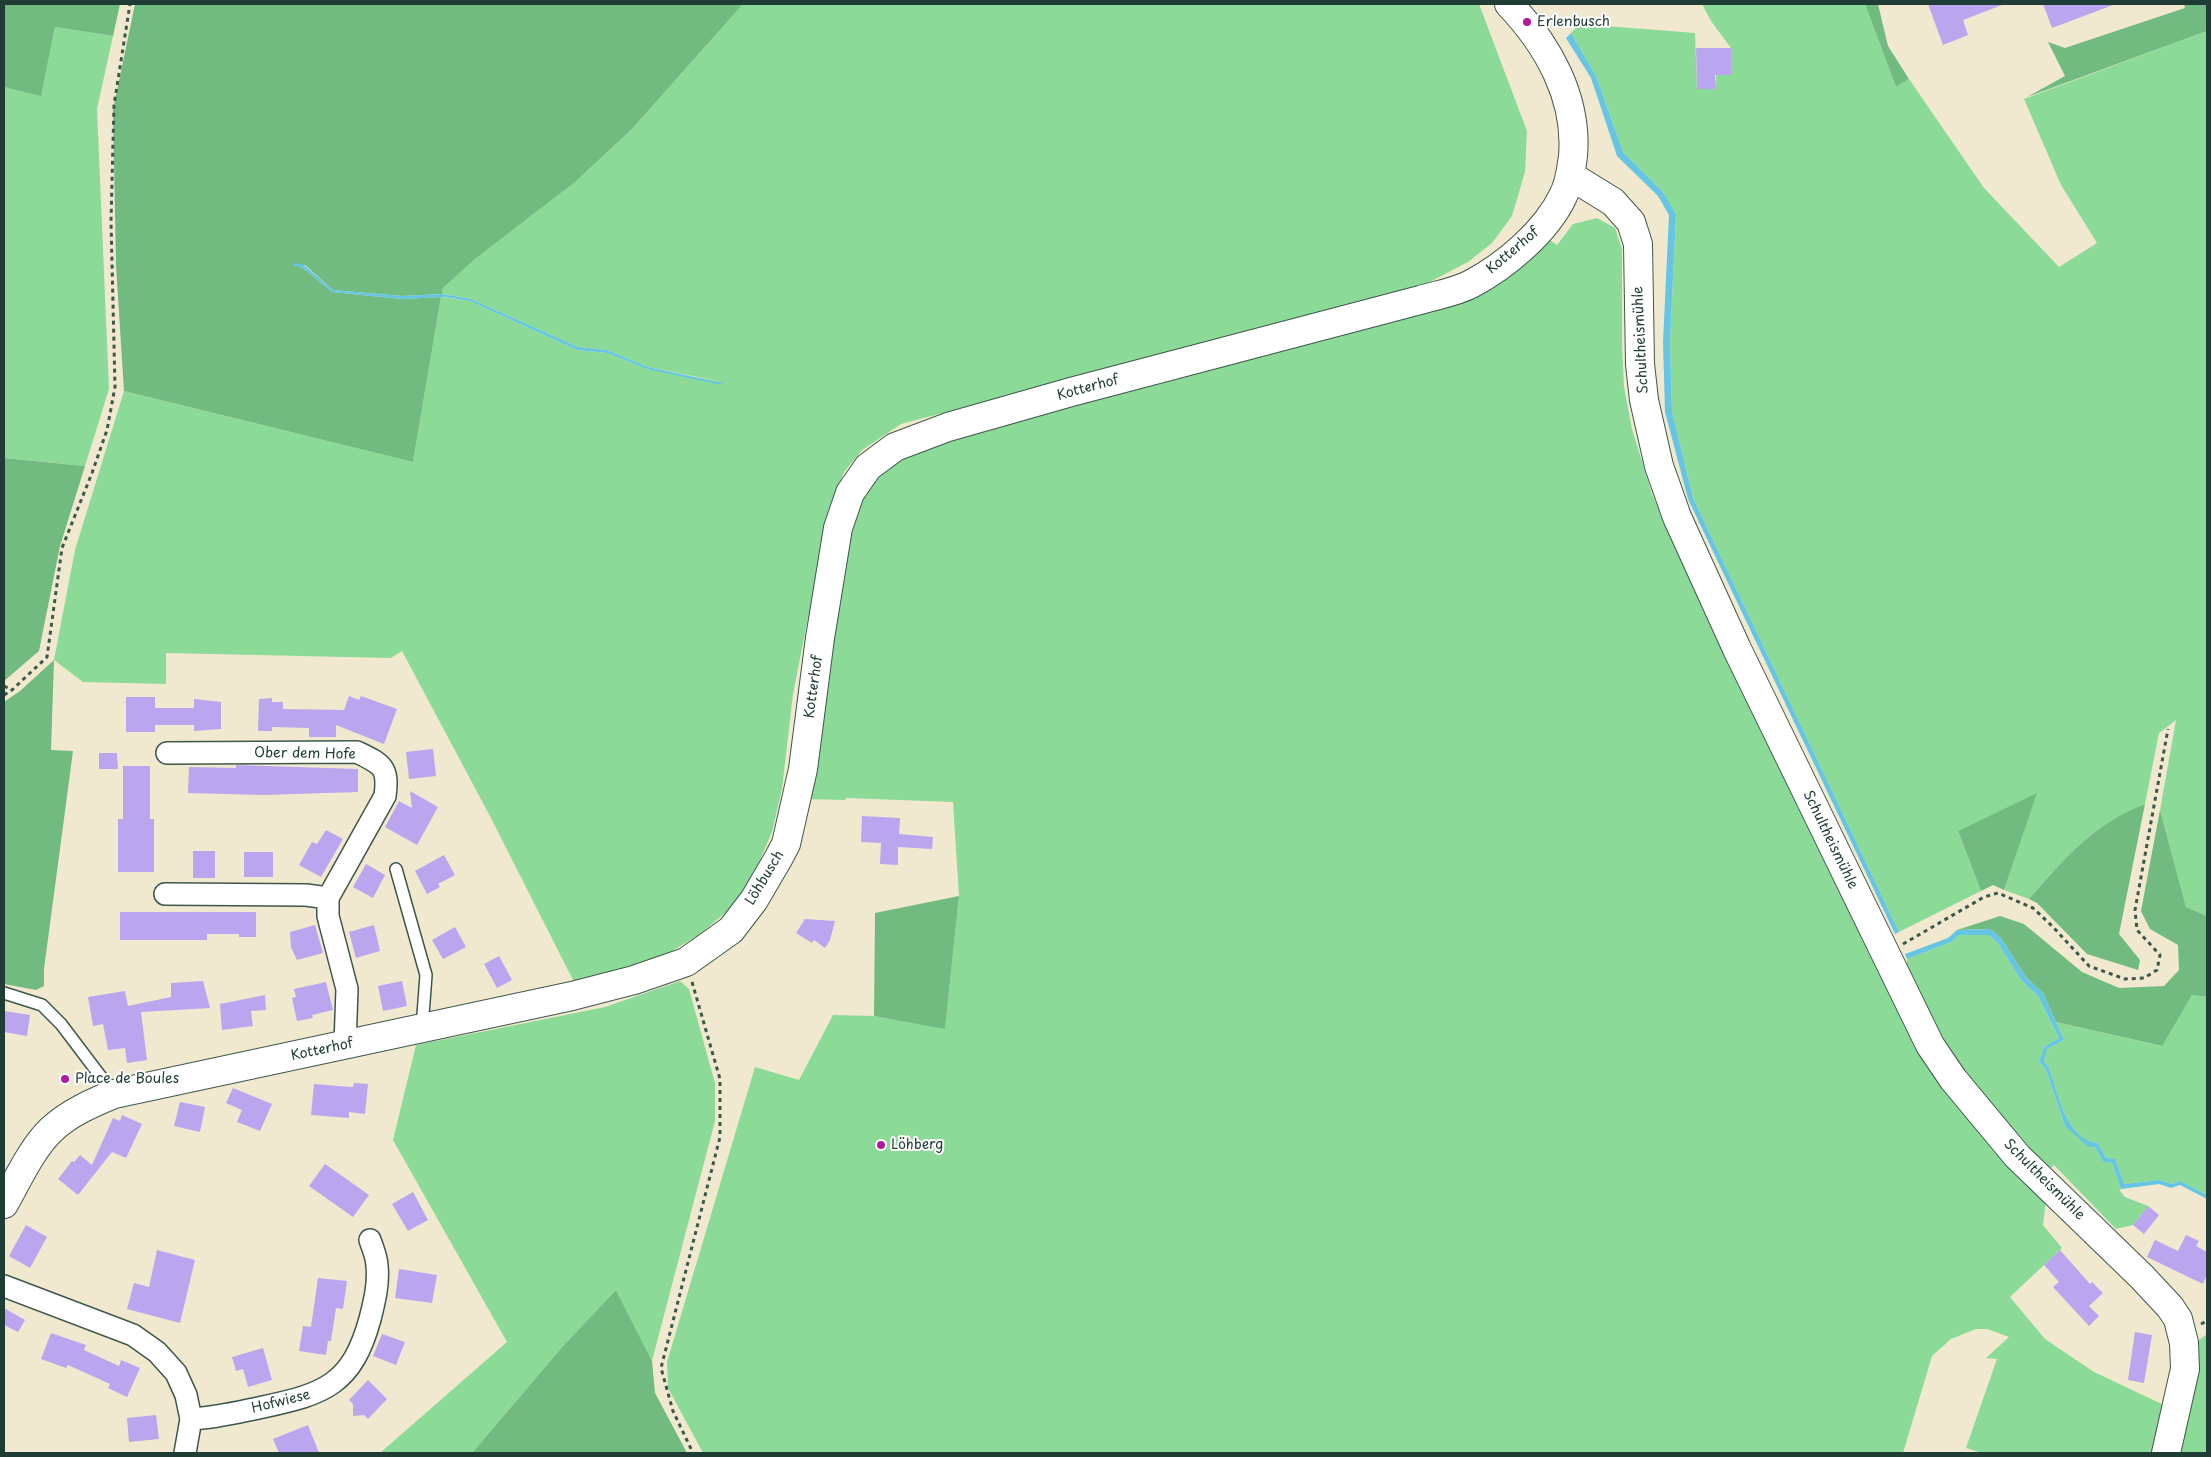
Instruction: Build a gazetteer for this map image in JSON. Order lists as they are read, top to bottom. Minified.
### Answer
{"streets":{"street":["Kotterhof","Schultheismühle","Ober dem Hofe","Löhbusch","Hofwiese"]},"crossings":[["Kotterhof","Schultheismühle"],["Kotterhof","Löhbusch"]],"places":["Erlenbusch","Place de Boules","Löhberg"]}
